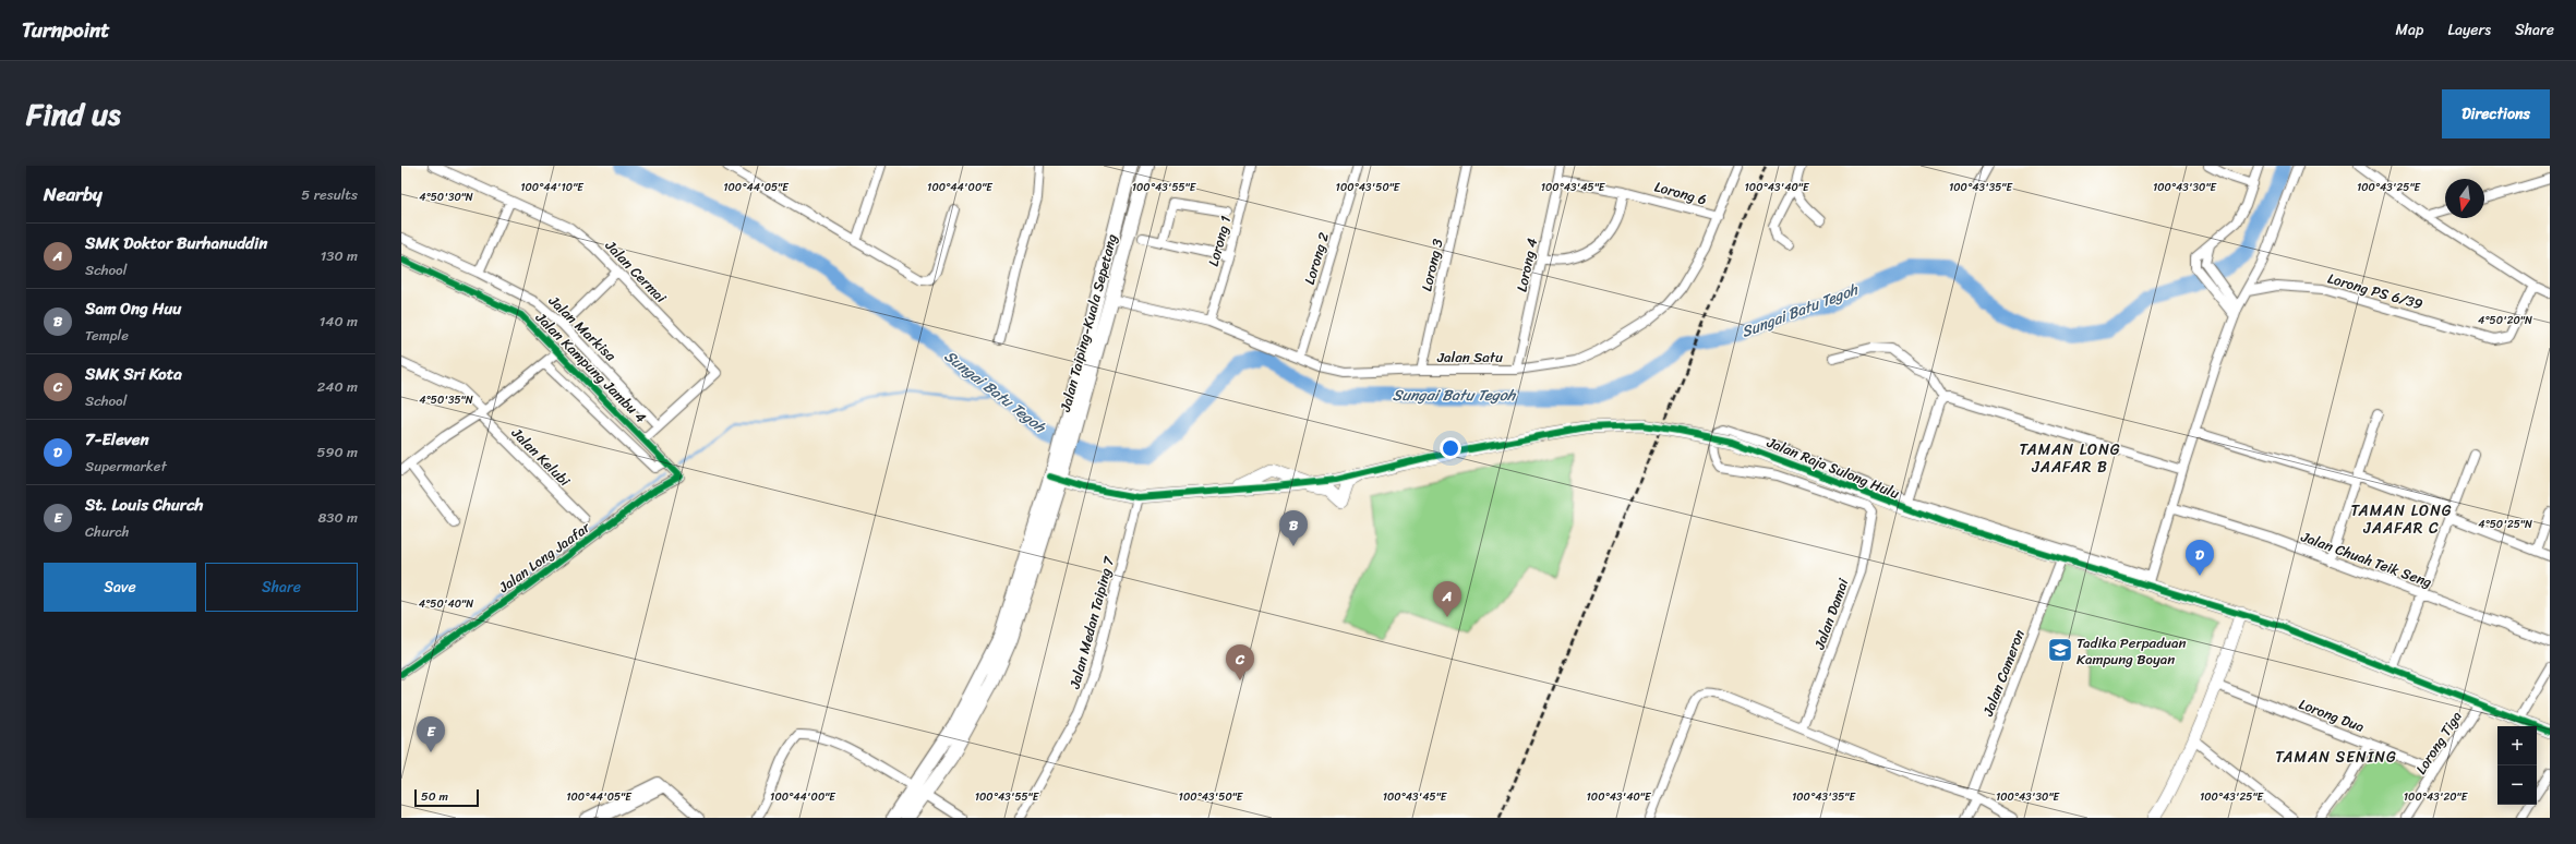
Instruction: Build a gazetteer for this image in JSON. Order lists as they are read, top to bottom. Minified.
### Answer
{"streets":{"main road":["Jalan Taiping-Kuala Sepetang"],"street":["Lorong 6","Lorong 1","Lorong 2","Lorong 3","Lorong 4","Jalan Cermai","Lorong PS 6/39","Jalan Markisa","Jalan Satu","Jalan Kampung Jambu 4","Jalan Kelubi","Jalan Raja Sulong Hulu","Jalan Long Jaafar","Jalan Chuah Teik Seng","Jalan Damai","Jalan Medan Taiping 7","Jalan Cameron","Lorong Dua","Lorong Tiga"]},"crossings":[["Lorong 6","Lorong 4"],["Lorong 6","Jalan Satu"],["Lorong 1","Jalan Satu"],["Lorong 2","Jalan Satu"],["Lorong 3","Jalan Satu"],["Lorong 4","Jalan Satu"],["Jalan Cermai","Jalan Markisa"],["Jalan Cermai","Jalan Kampung Jambu 4"],["Jalan Taiping-Kuala Sepetang","Jalan Satu"],["Jalan Kampung Jambu 4","Jalan Long Jaafar"],["Jalan Raja Sulong Hulu","Jalan Damai"],["Jalan Raja Sulong Hulu","Jalan Cameron"],["Jalan Raja Sulong Hulu","Lorong Tiga"],["Lorong Dua","Lorong Tiga"]],"districts":["TAMAN LONG JAAFAR B","TAMAN LONG JAAFAR C","TAMAN SENING"],"water":["Sungai Batu Tegoh"],"places":{"school or university":["Tadika Perpaduan Kampung Boyan"]},"scale_bar":"50 m","north":"bottom","page":{"header":"Turnpoint","nav":["Map","Layers","Share"],"title":"Find us","buttons":["Directions",["Save","Share"]],"heading":["Nearby","5 results"],"list":[{"mark":"A","name":"SMK Doktor Burhanuddin","note":"School","value":"130 m"},{"mark":"B","name":"Sam Ong Huu","note":"Temple","value":"140 m"},{"mark":"C","name":"SMK Sri Kota","note":"School","value":"240 m"},{"mark":"D","name":"7-Eleven","note":"Supermarket","value":"590 m"},{"mark":"E","name":"St. Louis Church","note":"Church","value":"830 m"}],"pins":["B","D","A","C","E"],"map_buttons":["+","−"],"scale":"50 m"},"coordinates":["100°44'10\"E","100°44'05\"E","100°44'00\"E","100°43'55\"E","100°43'50\"E","100°43'45\"E","100°43'40\"E","100°43'35\"E","100°43'30\"E","100°43'25\"E","4°50'30\"N","4°50'20\"N","4°50'35\"N","4°50'25\"N","4°50'40\"N","100°43'20\"E"]}
